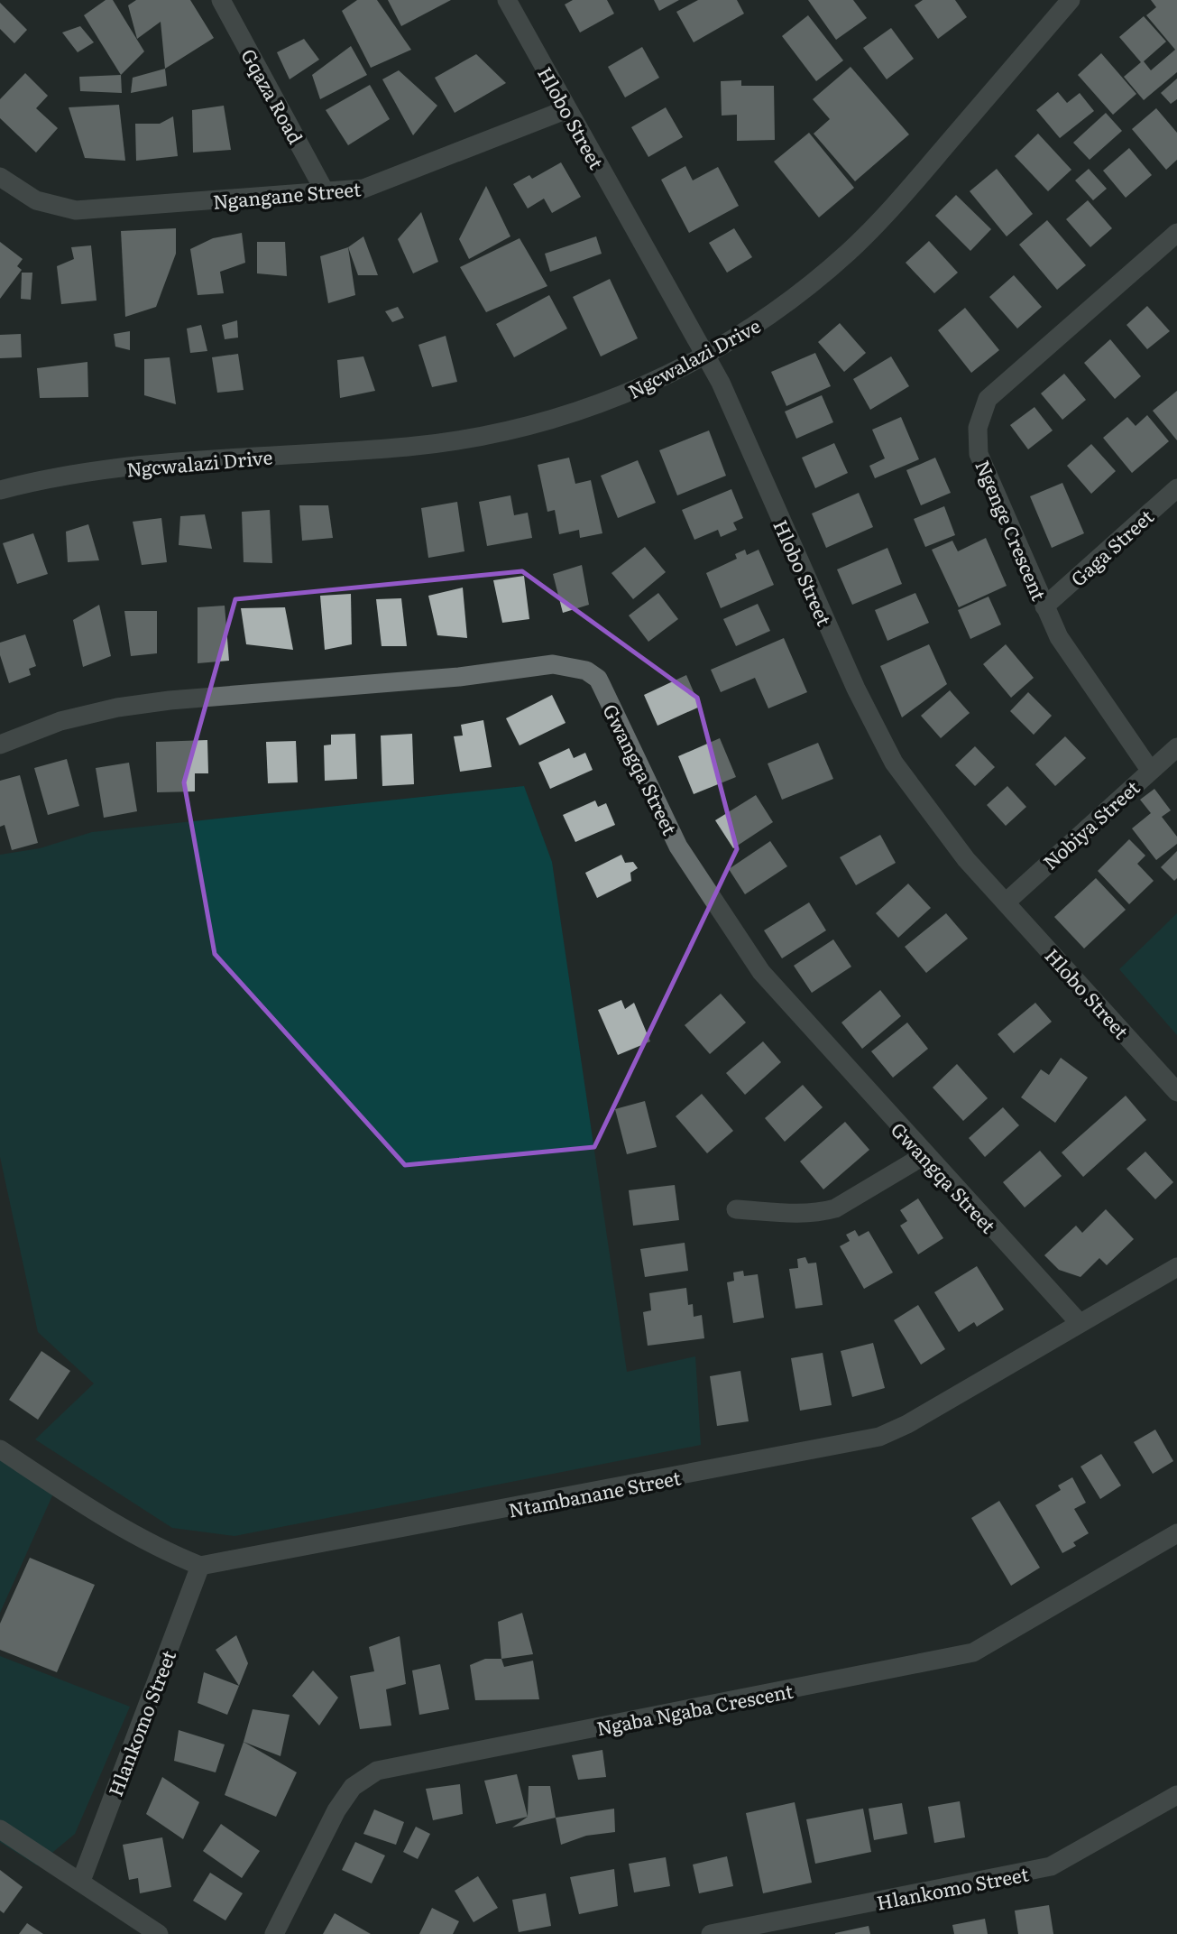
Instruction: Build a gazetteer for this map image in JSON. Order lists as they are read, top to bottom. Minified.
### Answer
{"streets":{"street":["Gqaza Road","Hlobo Street","Ngangane Street","Ngcwalazi Drive","Ngenge Crescent","Gaga Street","Gwangqa Street","Nobiya Street","Ntambanane Street","Ngaba Ngaba Crescent","Hlankomo Street"]},"crossings":[["Gqaza Road","Ngangane Street"],["Hlobo Street","Ngangane Street"],["Hlobo Street","Ngcwalazi Drive"],["Hlobo Street","Nobiya Street"],["Ngenge Crescent","Gaga Street"],["Ngenge Crescent","Nobiya Street"],["Gwangqa Street","Ntambanane Street"],["Ntambanane Street","Hlankomo Street"]]}
